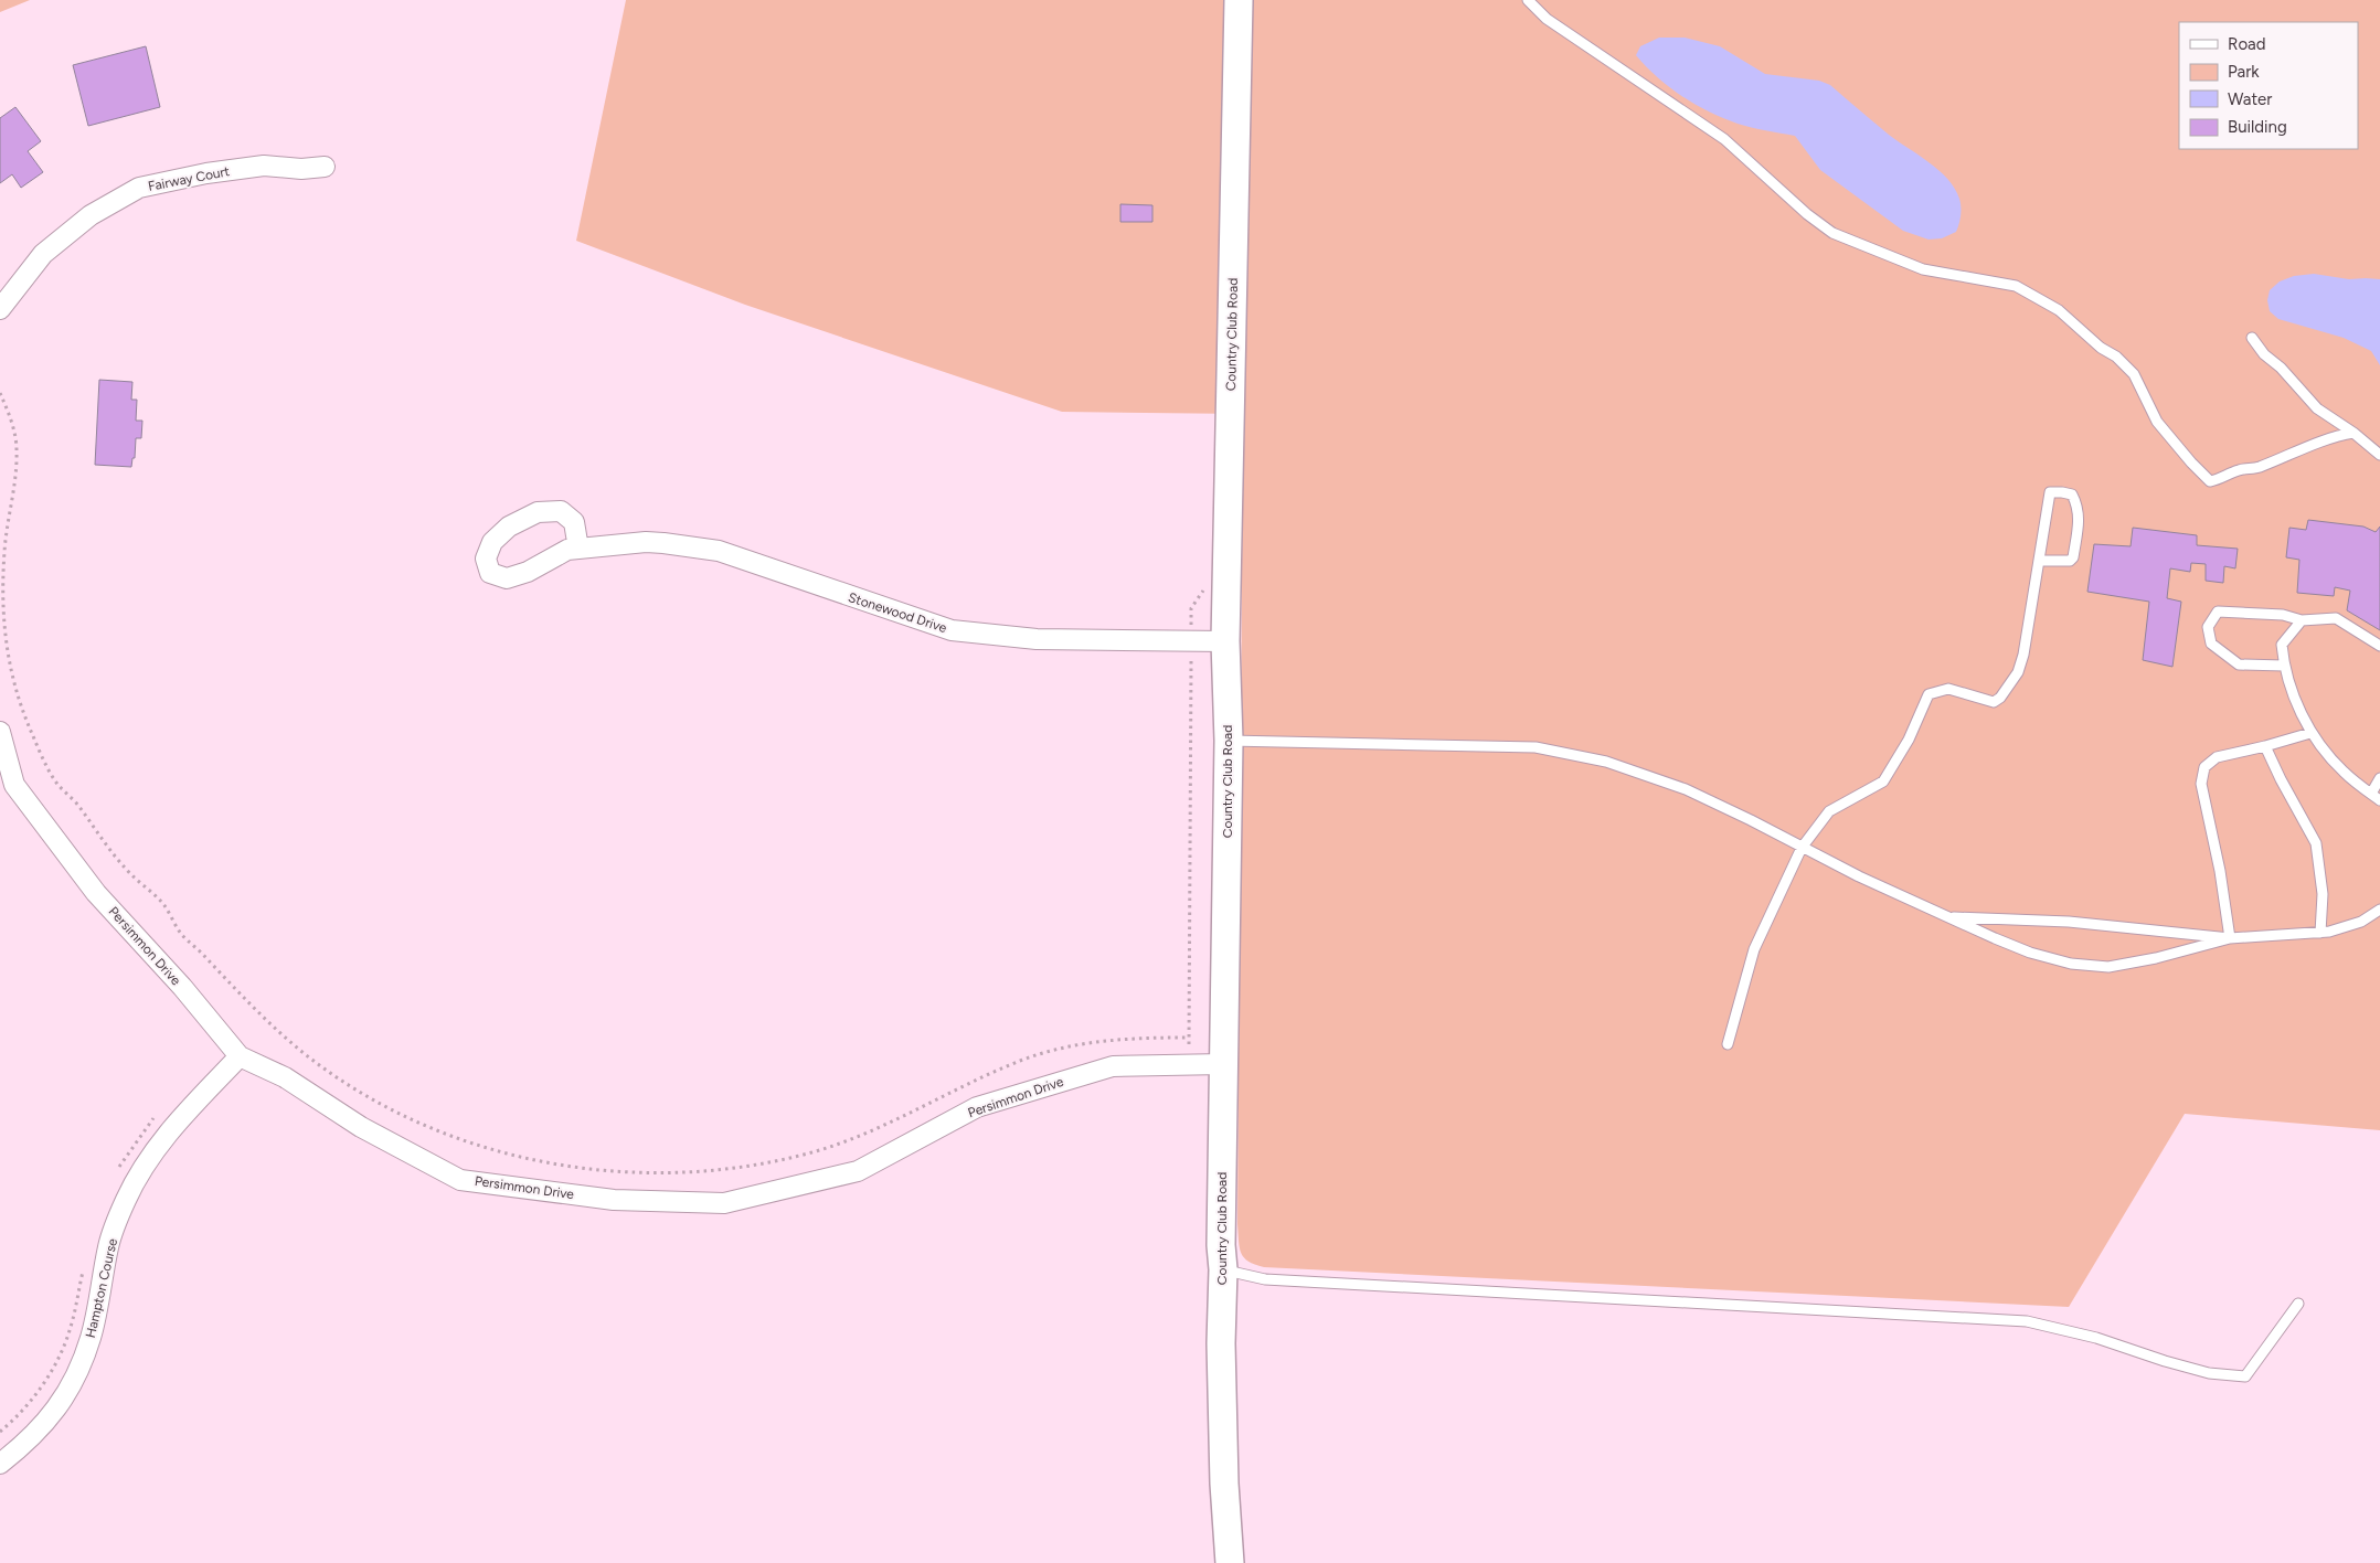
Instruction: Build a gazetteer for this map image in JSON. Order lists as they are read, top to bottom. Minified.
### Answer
{"streets":{"street":["Fairway Court","Country Club Road","Stonewood Drive","Persimmon Drive","Hampton Course"]},"crossings":[["Country Club Road","Stonewood Drive"],["Country Club Road","Persimmon Drive"],["Persimmon Drive","Hampton Course"]],"legend":["Road","Park","Water","Building"]}
